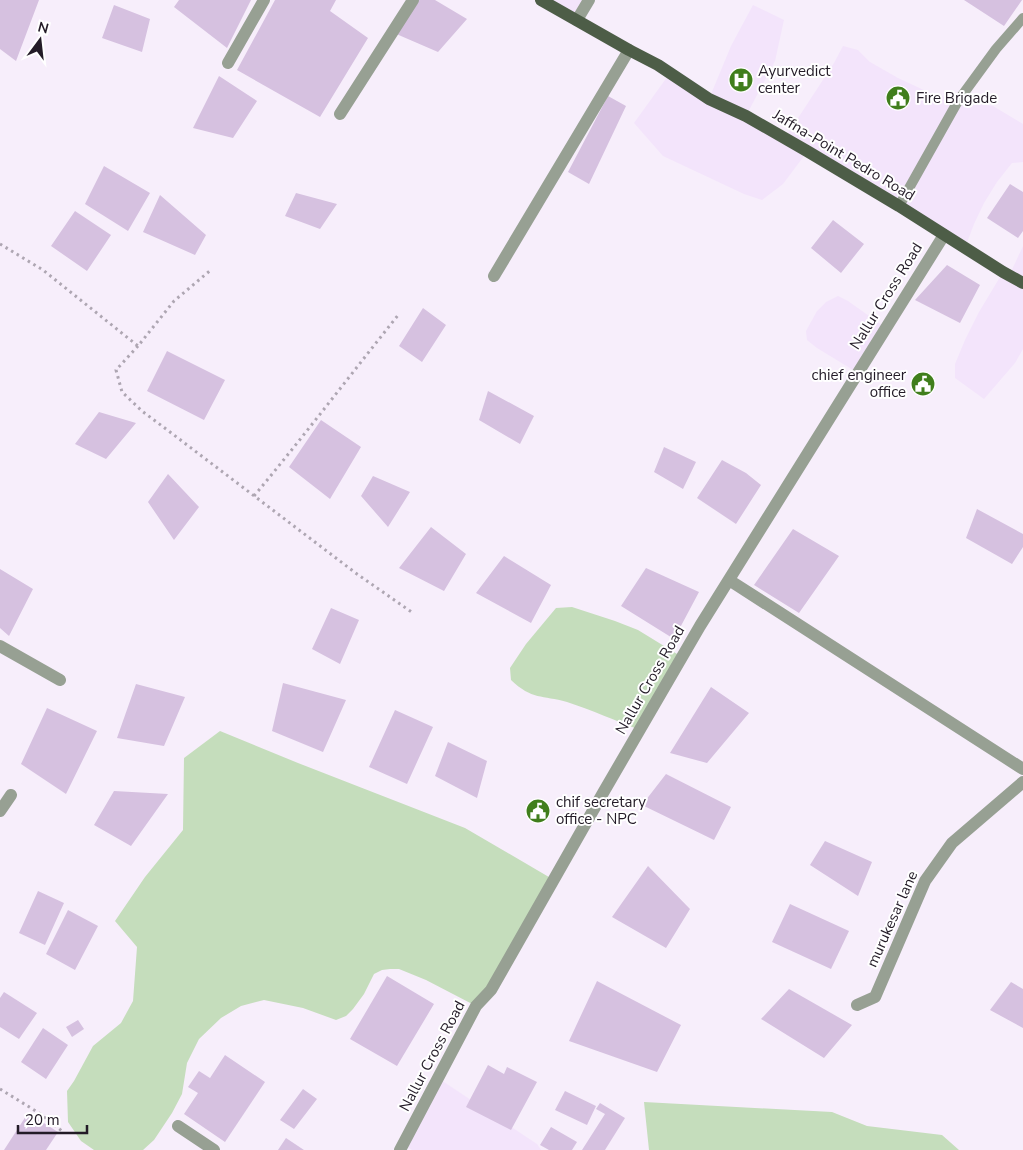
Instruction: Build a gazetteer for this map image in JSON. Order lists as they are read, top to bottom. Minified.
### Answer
{"streets":{"main road":["Jaffna-Point Pedro Road"],"street":["Nallur Cross Road","murukesar lane"]},"crossings":[["Jaffna-Point Pedro Road","Nallur Cross Road"]],"places":{"hospital":["Ayurvedict center"],"public building":["Fire Brigade","chief engineer office","chif secretary office - NPC"]},"scale_bar":"20 m","north":"top"}
